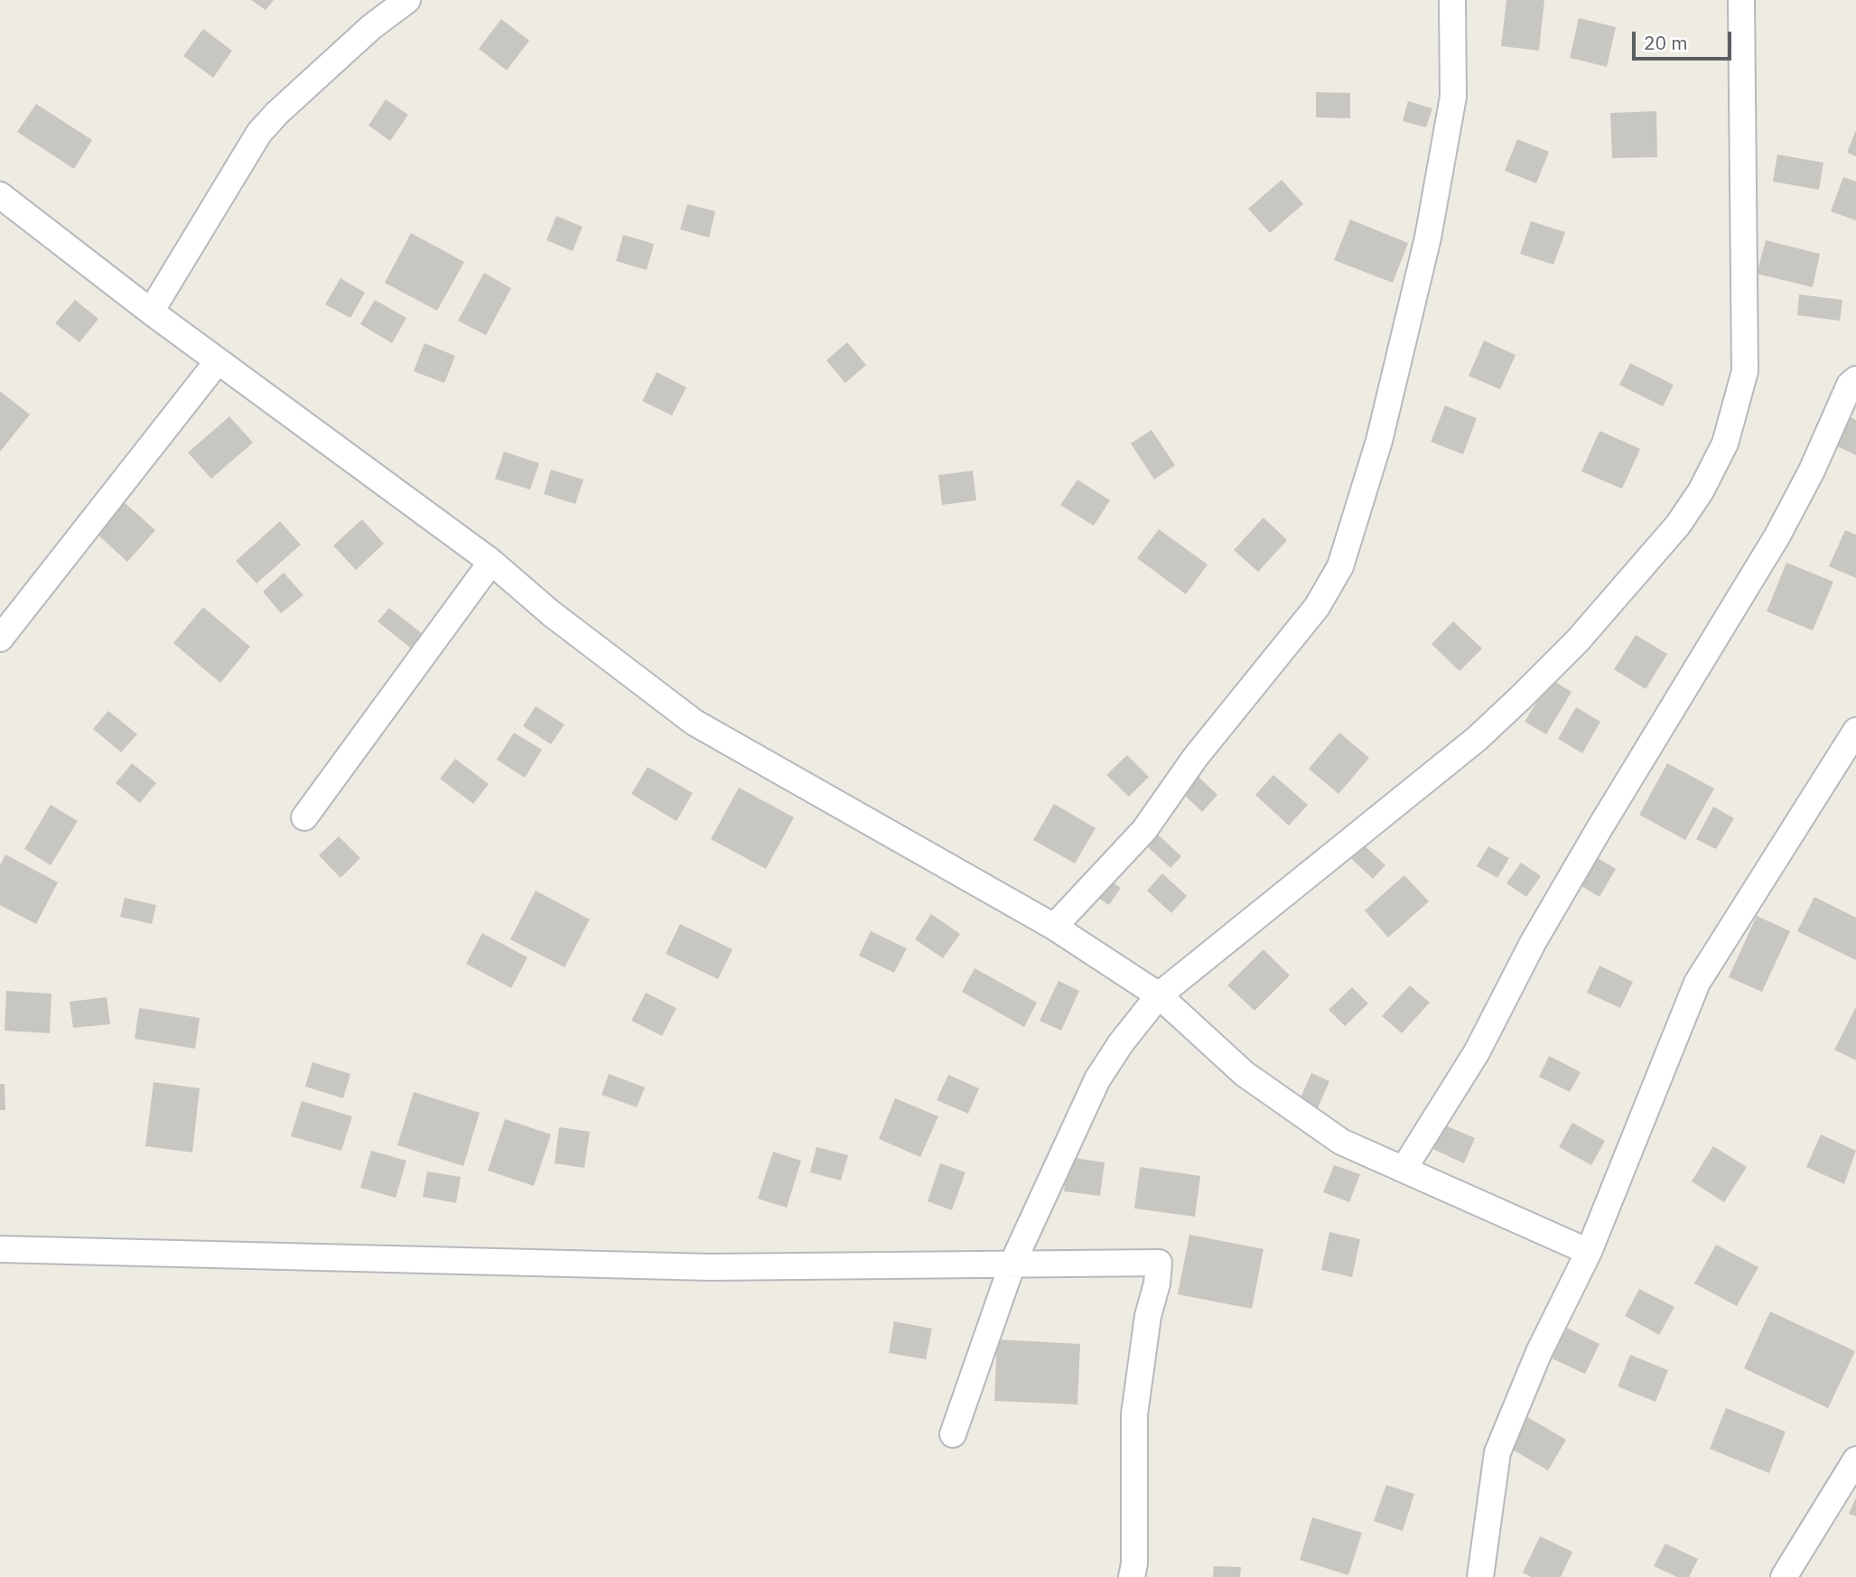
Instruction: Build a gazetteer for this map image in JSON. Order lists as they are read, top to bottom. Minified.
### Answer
{"scale_bar":"20 m"}
